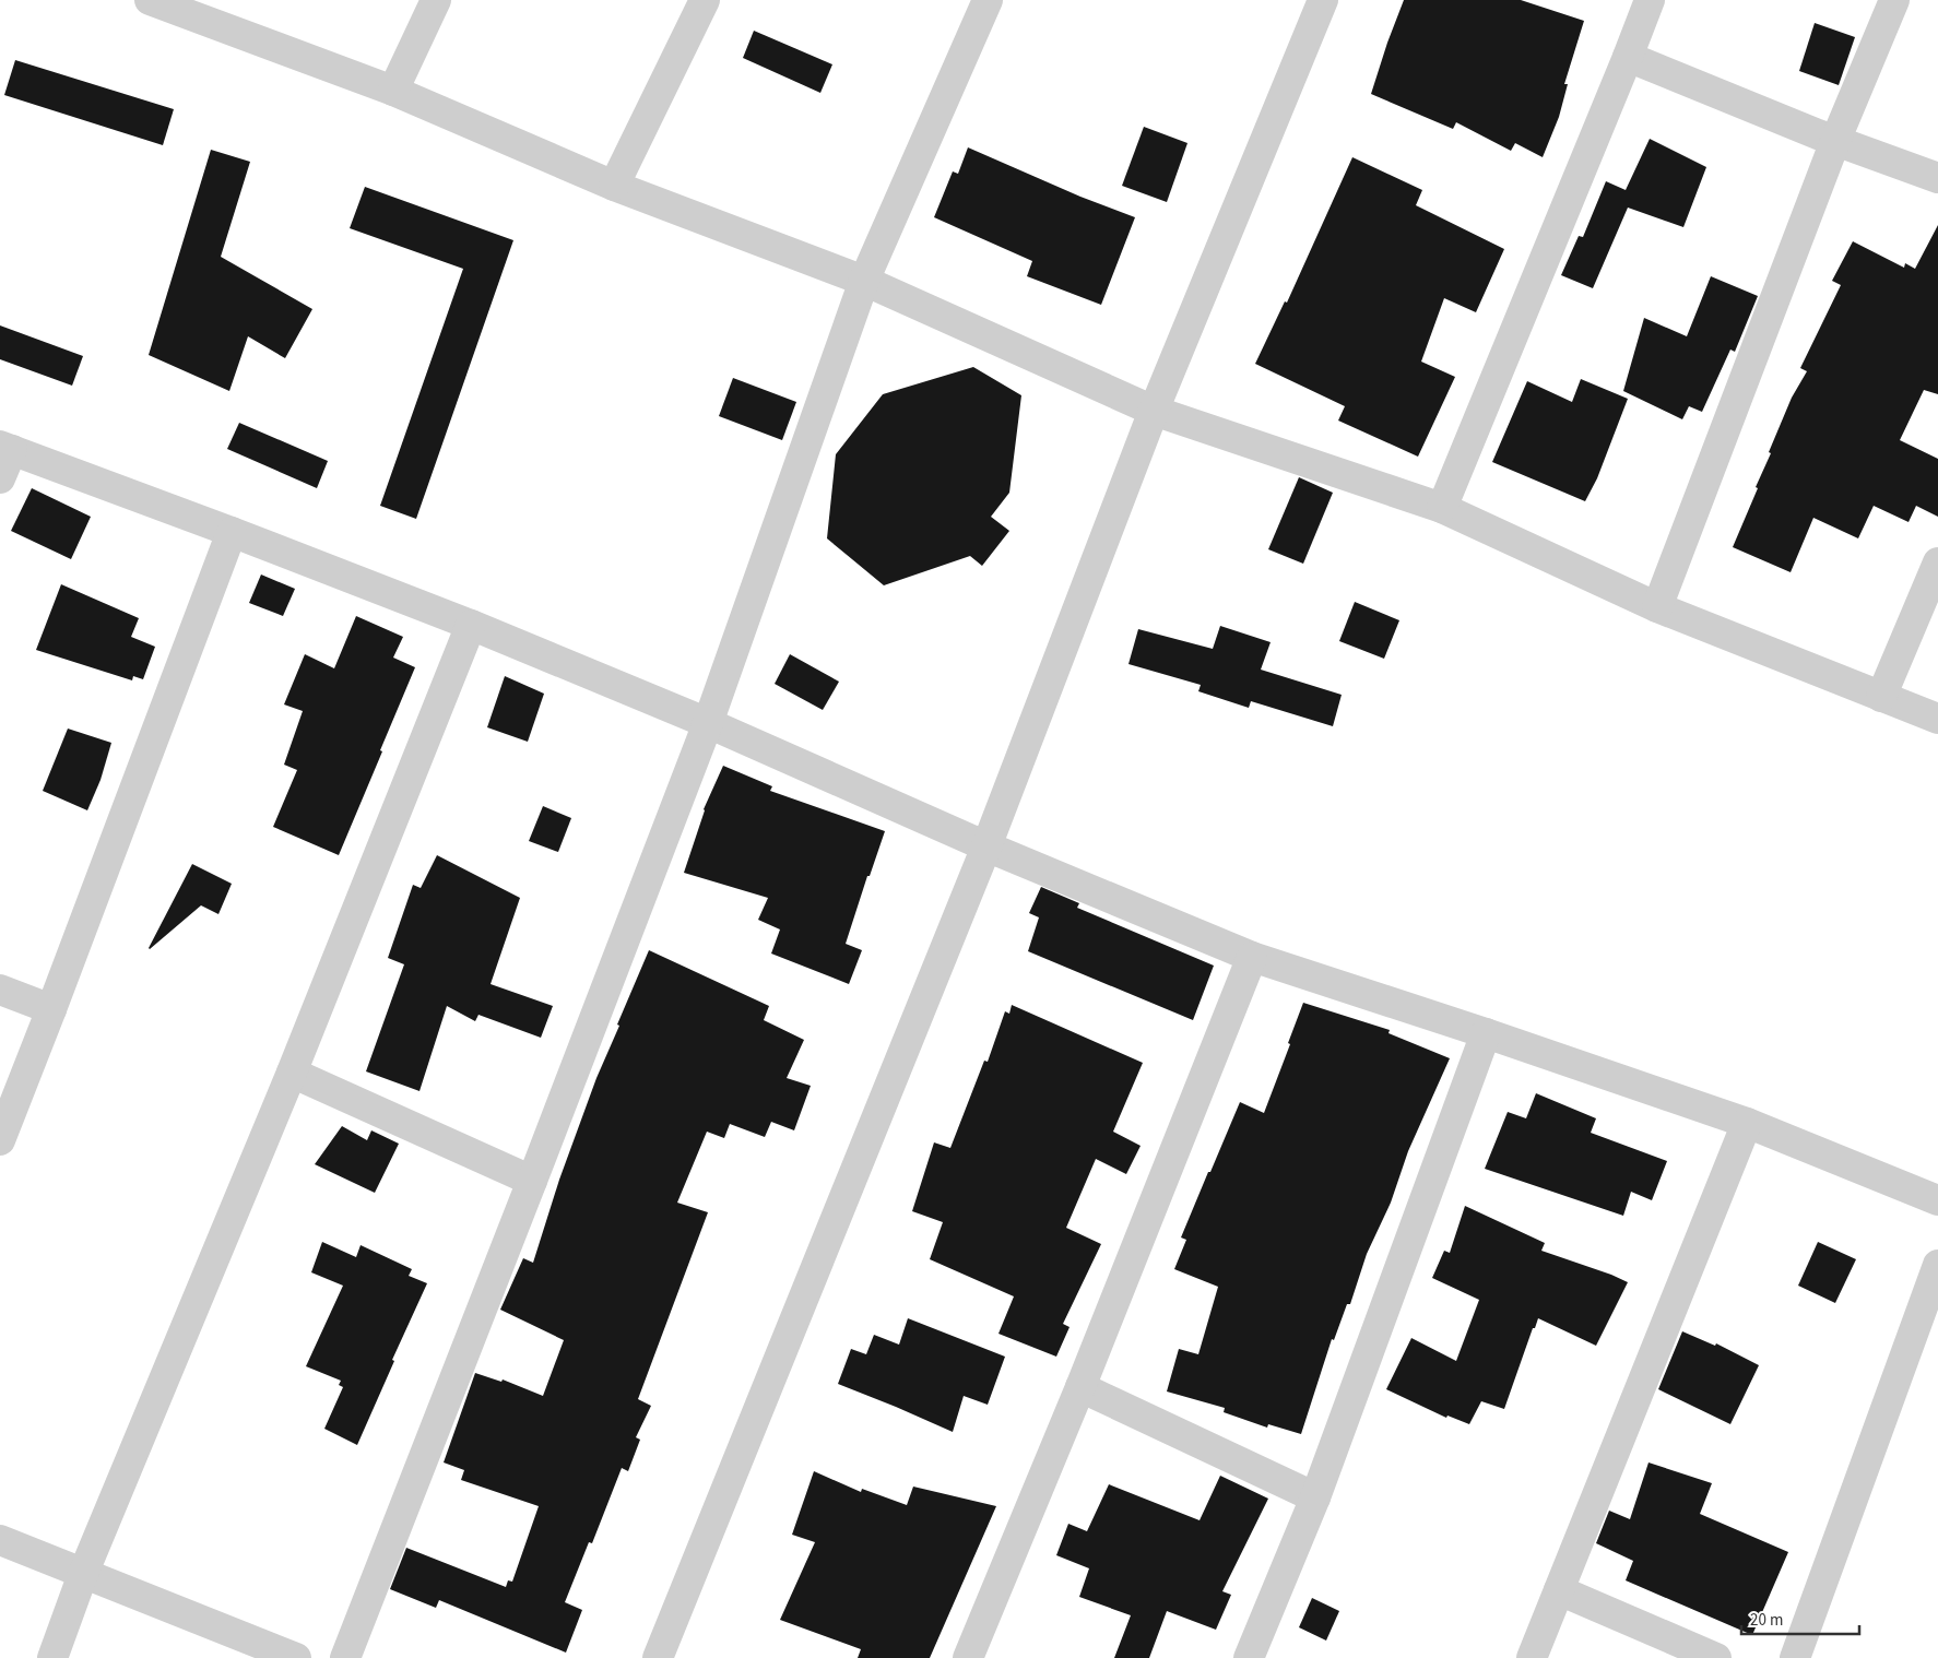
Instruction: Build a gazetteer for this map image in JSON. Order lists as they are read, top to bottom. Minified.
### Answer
{"scale_bar":"20 m"}
